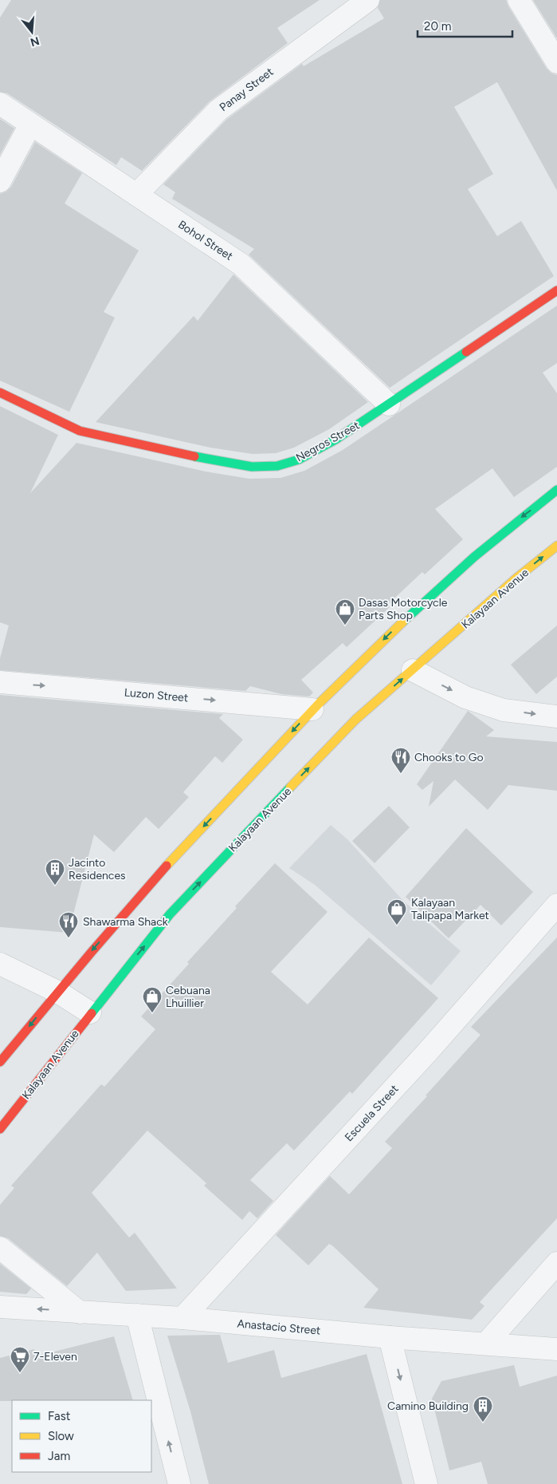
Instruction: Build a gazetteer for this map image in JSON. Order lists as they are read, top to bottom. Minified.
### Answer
{"streets":{"main road":["Negros Street","Kalayaan Avenue"],"street":["Panay Street","Bohol Street","Luzon Street","Escuela Street","Anastacio Street"]},"crossings":[["Panay Street","Bohol Street"],["Bohol Street","Negros Street"],["Escuela Street","Anastacio Street"]],"one_way":["Luzon Street"],"places":{"shop":["Dasas Motorcycle Parts Shop","Kalayaan Talipapa Market","Cebuana Lhuillier"],"restaurant":["Chooks to Go","Shawarma Shack"],"building":["Jacinto Residences","Camino Building"],"supermarket":["7-Eleven"]},"legend":["Fast","Slow","Jam"],"scale_bar":"20 m","north":"bottom"}
